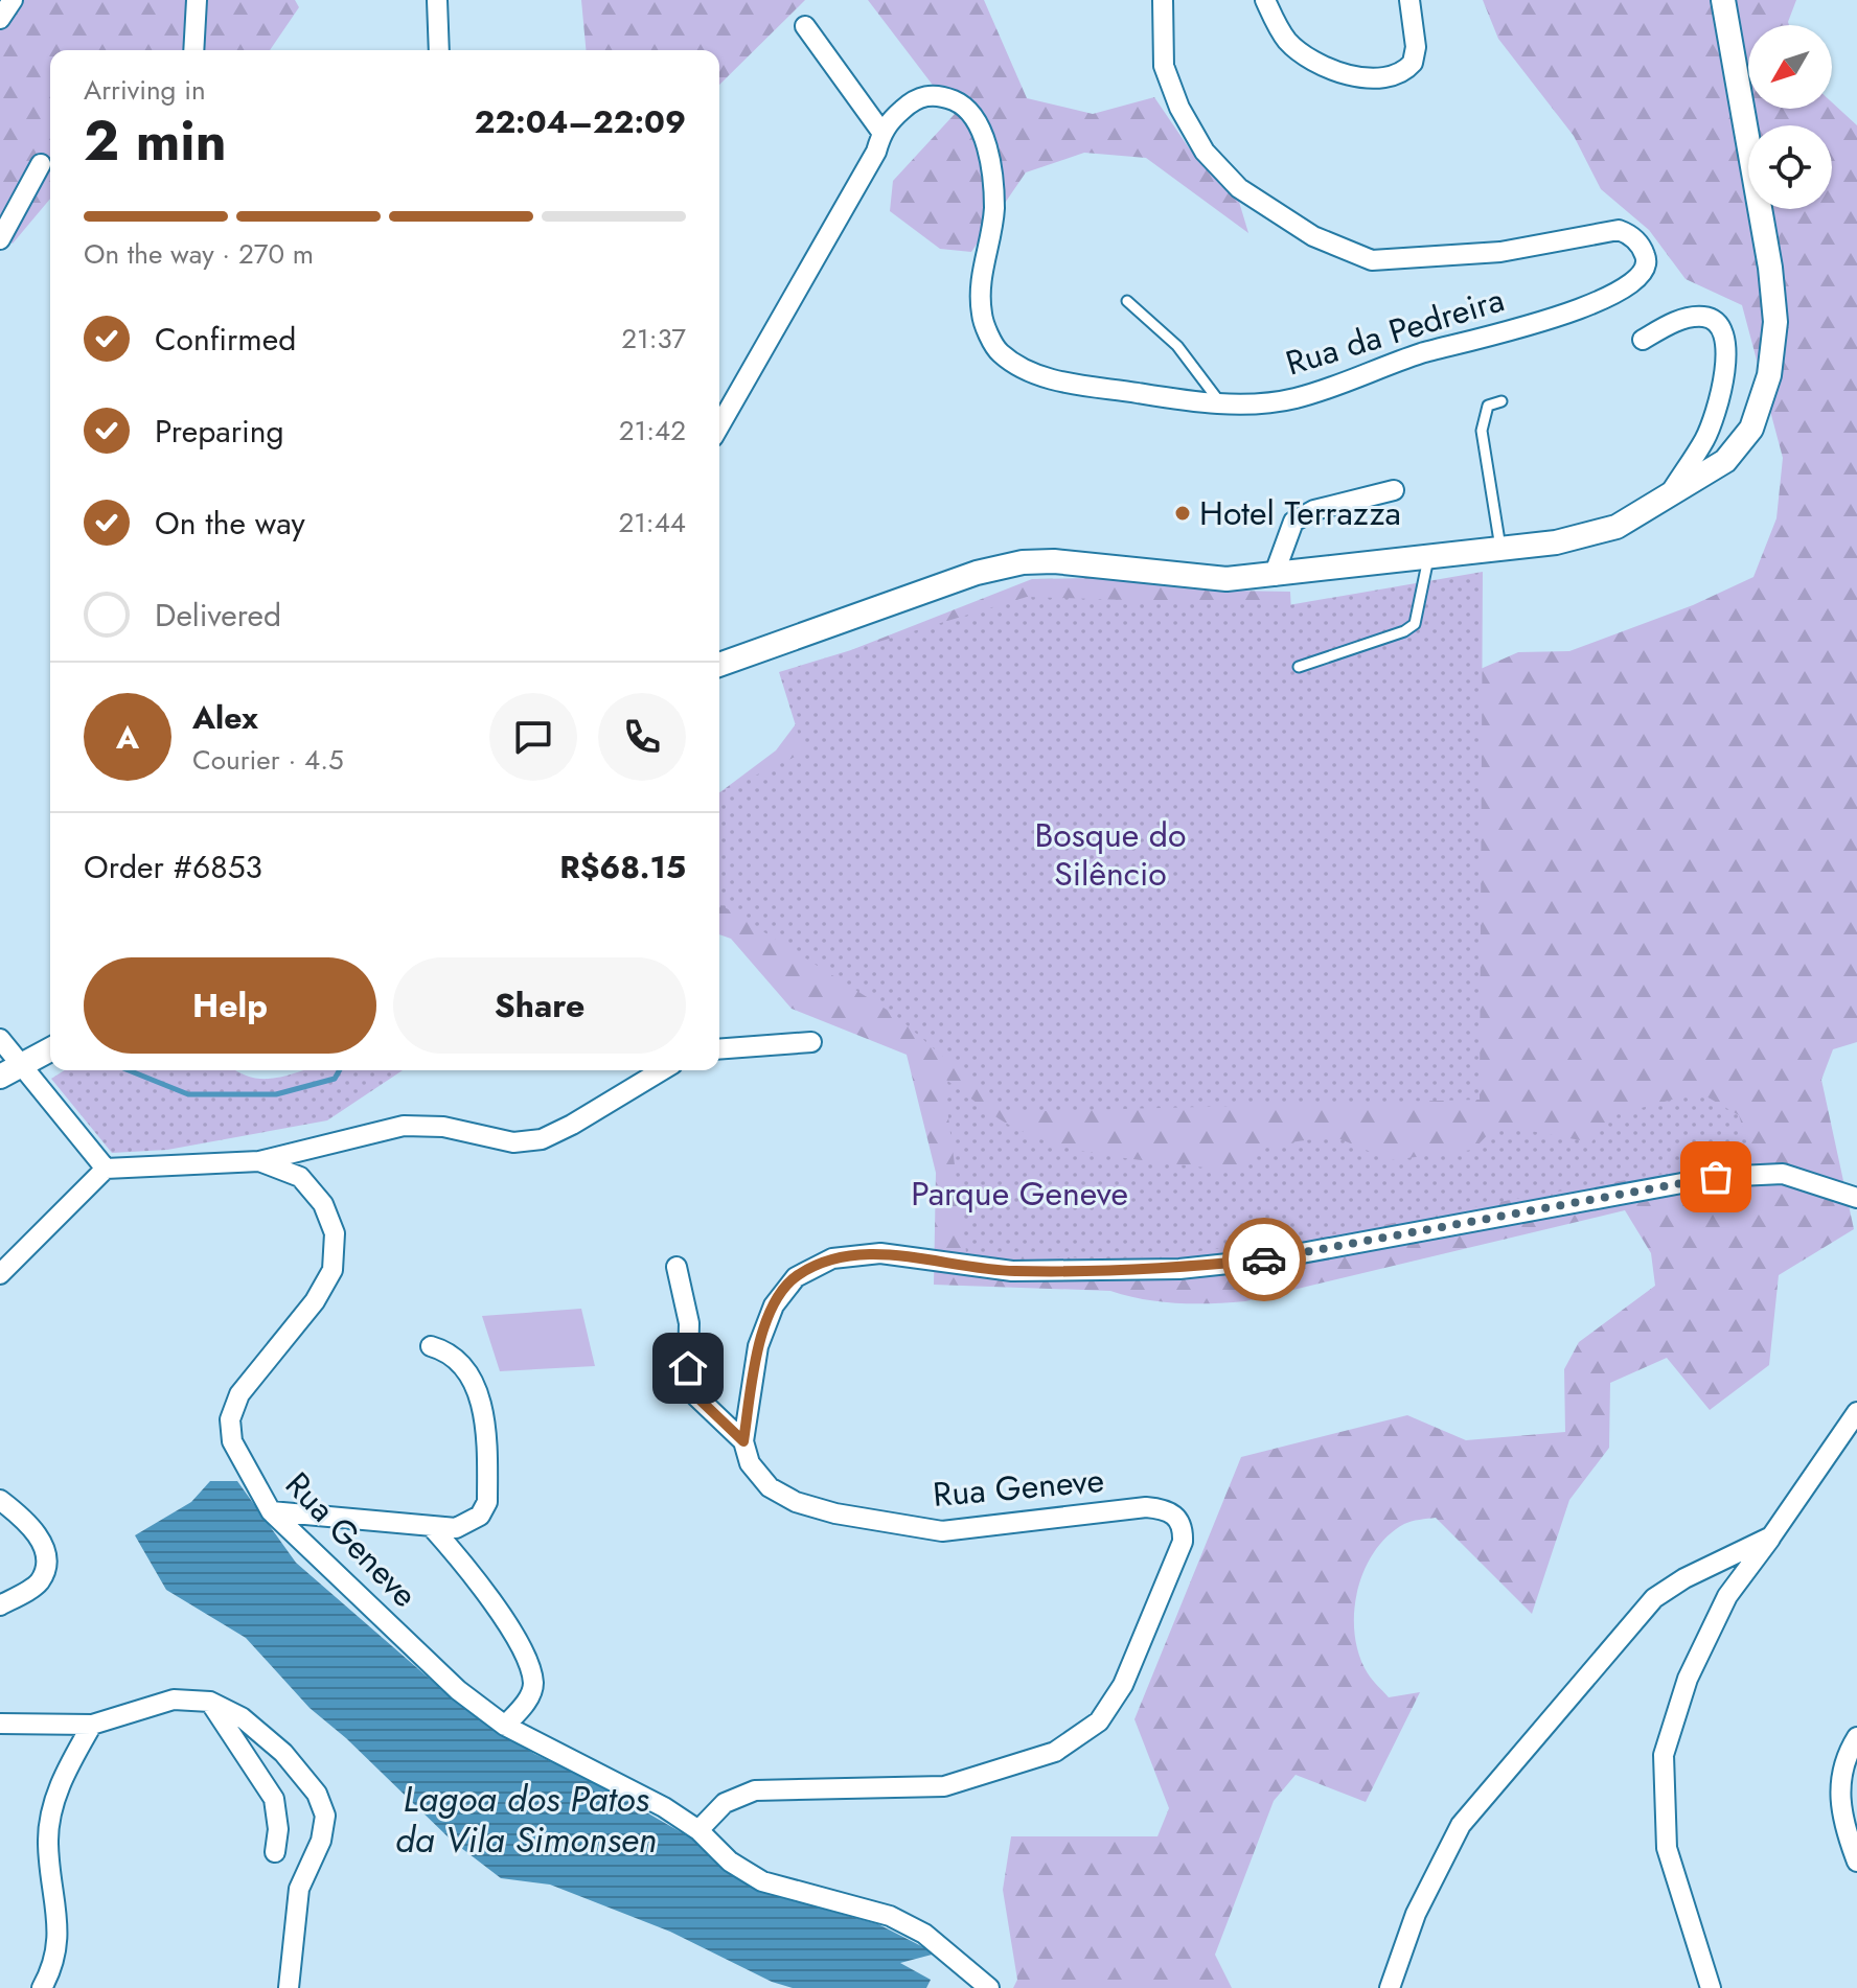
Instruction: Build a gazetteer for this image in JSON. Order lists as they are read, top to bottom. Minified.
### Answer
{"streets":{"street":["Rua da Pedreira","Rua Geneve"]},"water":["Lagoa dos Patos da Vila Simonsen"],"parks":["Bosque do Silêncio","Parque Geneve"],"places":["Hotel Terrazza"],"north":"bottom left","page":{"heading":["2 min","Arriving in","22:04–22:09"],"panel":["Alex","Courier · 4.5","Order #6853","R$68.15"],"bar":"On the way · 270 m","list":[["Confirmed","21:37"],["Preparing","21:42"],["On the way","21:44"],"Delivered"],"round":"A","buttons":["Help","Share"]}}
